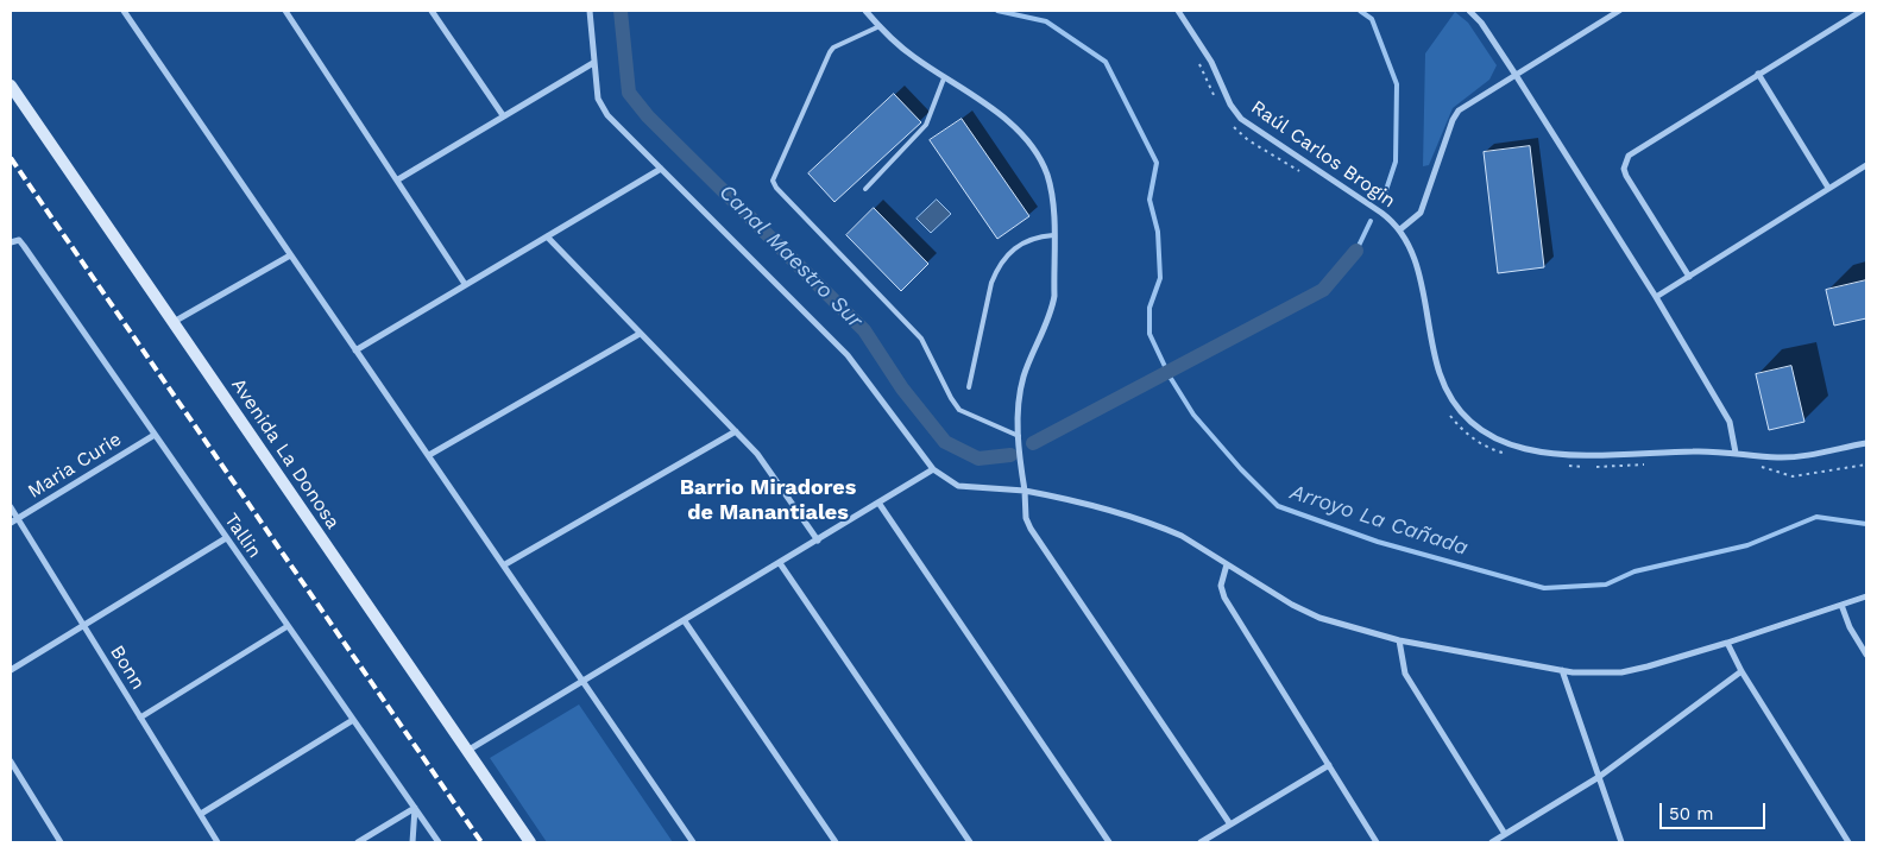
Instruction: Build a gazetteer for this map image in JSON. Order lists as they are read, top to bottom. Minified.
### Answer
{"streets":{"main road":["Avenida La Donosa"],"street":["Raúl Carlos Brogin","Maria Curie","Tallin","Bonn"]},"crossings":[["Maria Curie","Tallin"],["Maria Curie","Bonn"]],"districts":["Barrio Miradores de Manantiales"],"water":["Canal Maestro Sur","Arroyo La Cañada"],"scale_bar":"50 m"}
